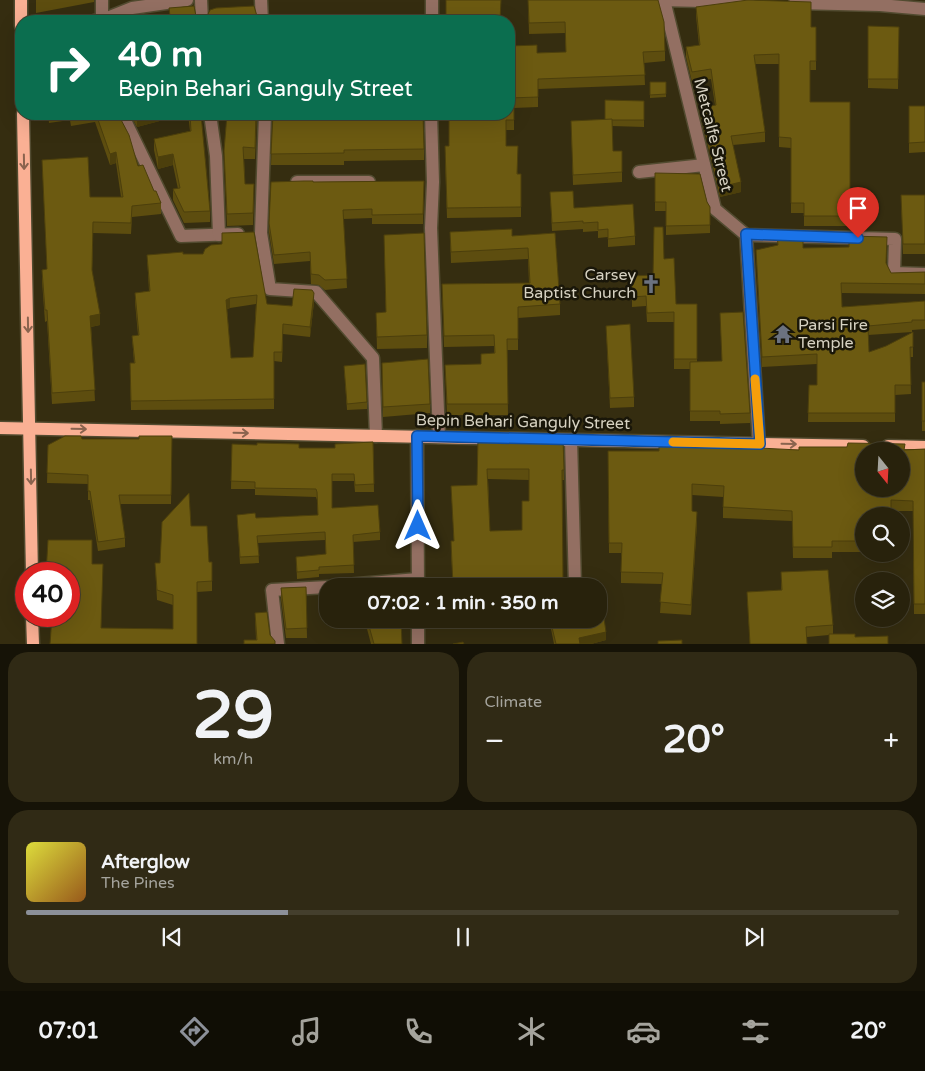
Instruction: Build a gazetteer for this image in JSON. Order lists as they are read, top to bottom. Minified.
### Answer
{"streets":{"main road":["Bepin Behari Ganguly Street"],"street":["Metcalfe Street"]},"one_way":["Bepin Behari Ganguly Street"],"places":{"church":["Carsey Baptist Church"],"temple":["Parsi Fire Temple"]},"north":"bottom","page":{"turn":["40 m","Bepin Behari Ganguly Street"],"limit":"40","trip":"07:02 · 1 min · 350 m","tile":[["29","km/h"],"Climate"],"heat":["−","20°","+"],"song":["Afterglow","The Pines"],"tabs":["07:01","20°"]}}
